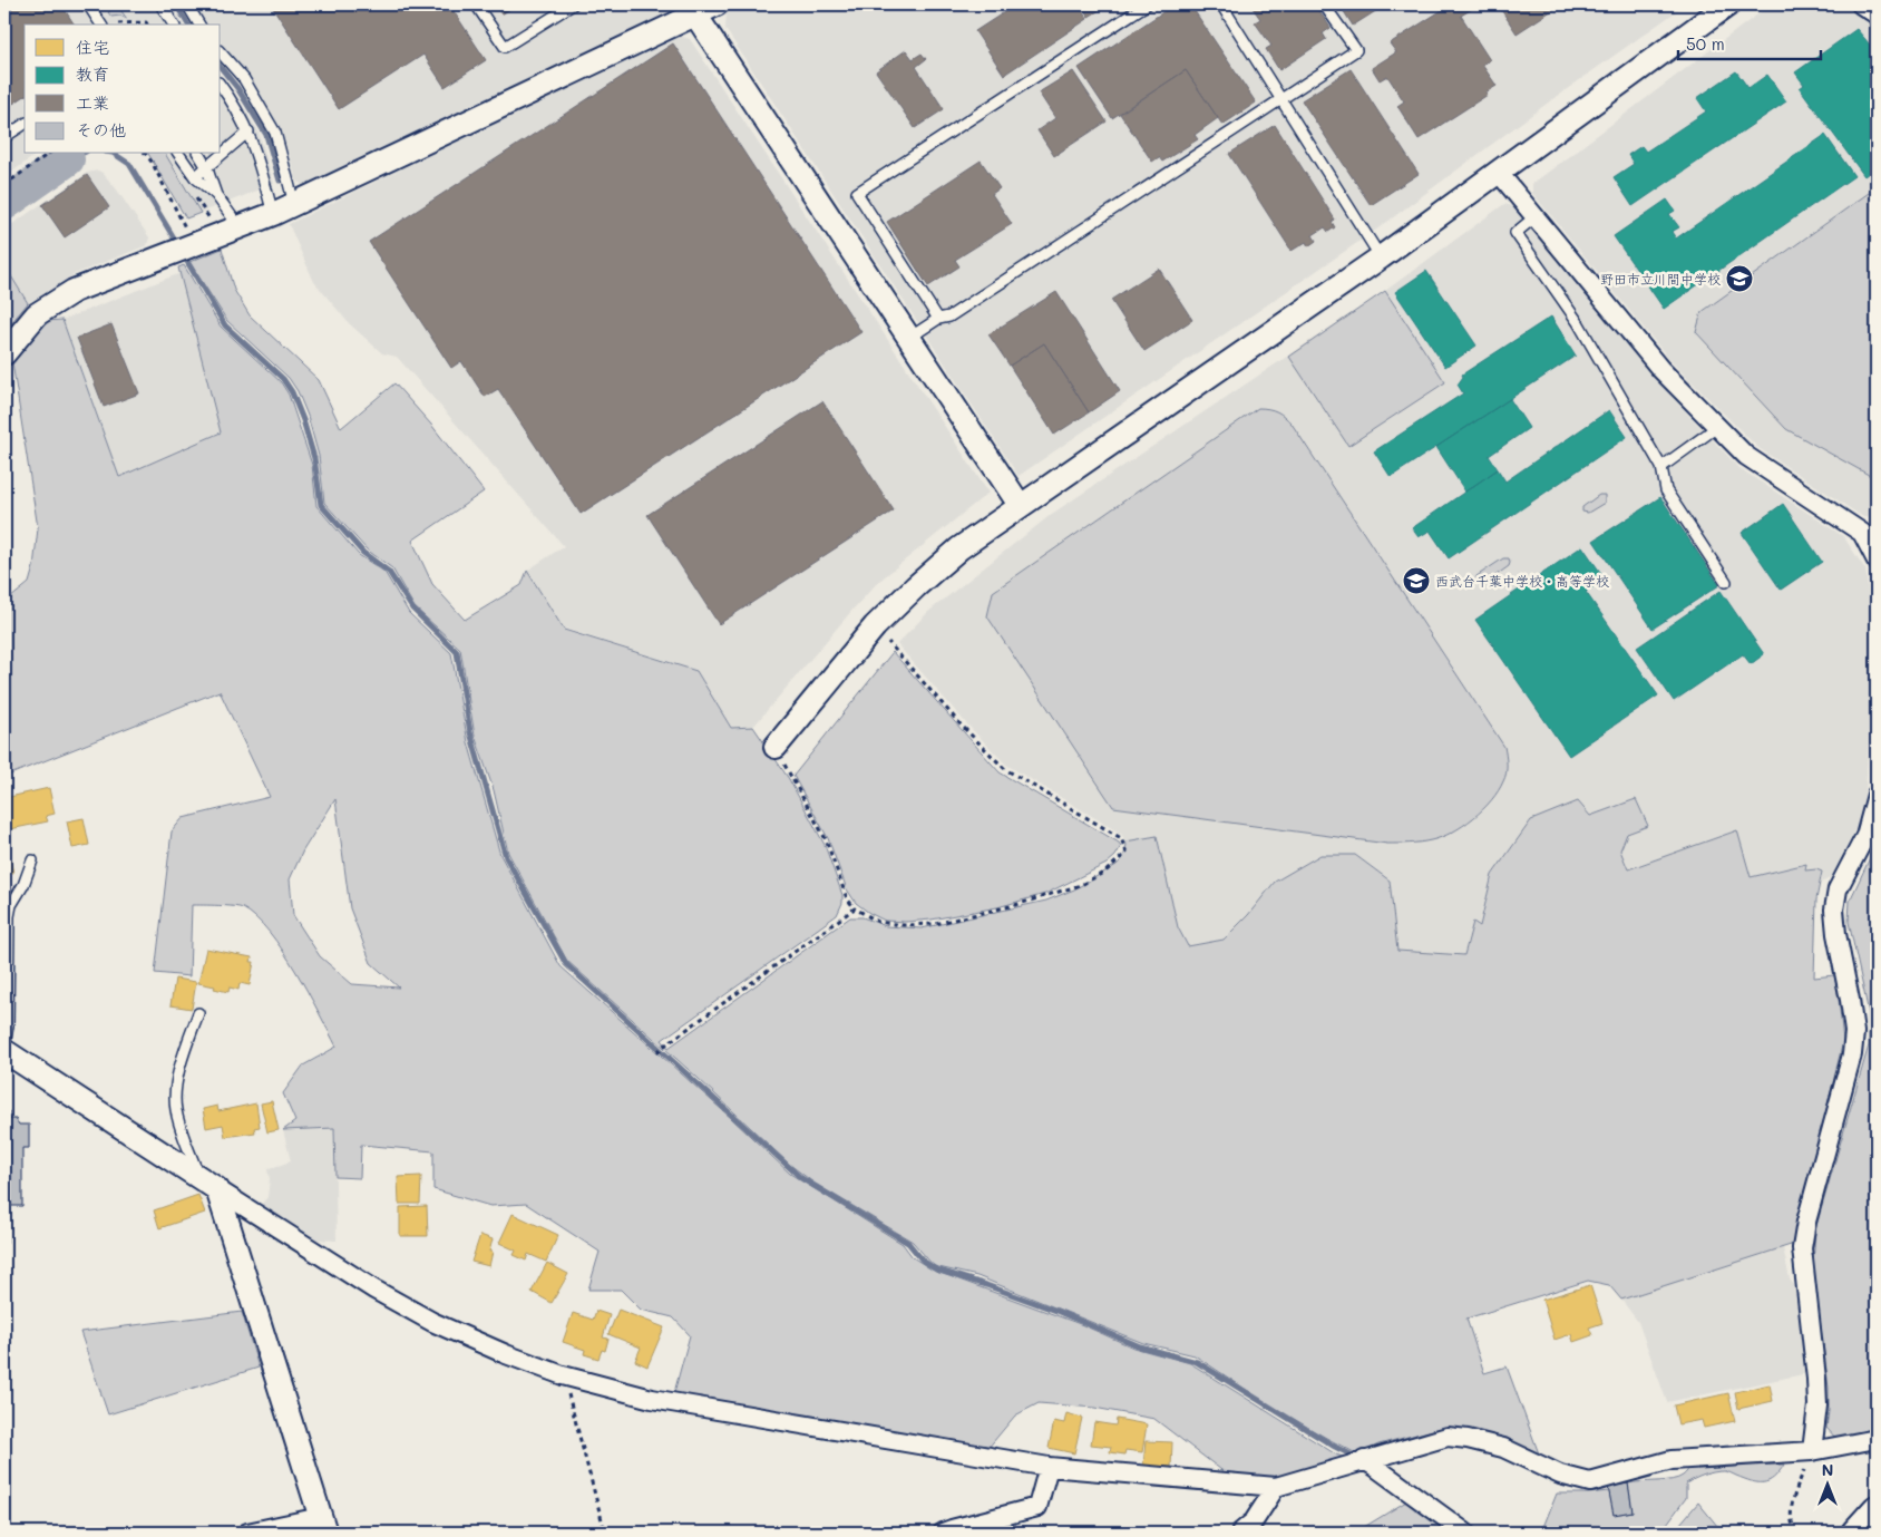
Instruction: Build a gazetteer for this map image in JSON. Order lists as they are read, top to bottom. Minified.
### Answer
{"places":{"school or university":["野田市立川間中学校","西武台千葉中学校・高等学校"]},"legend":["住宅","教育","工業","その他"],"scale_bar":"50 m","north":"top"}
